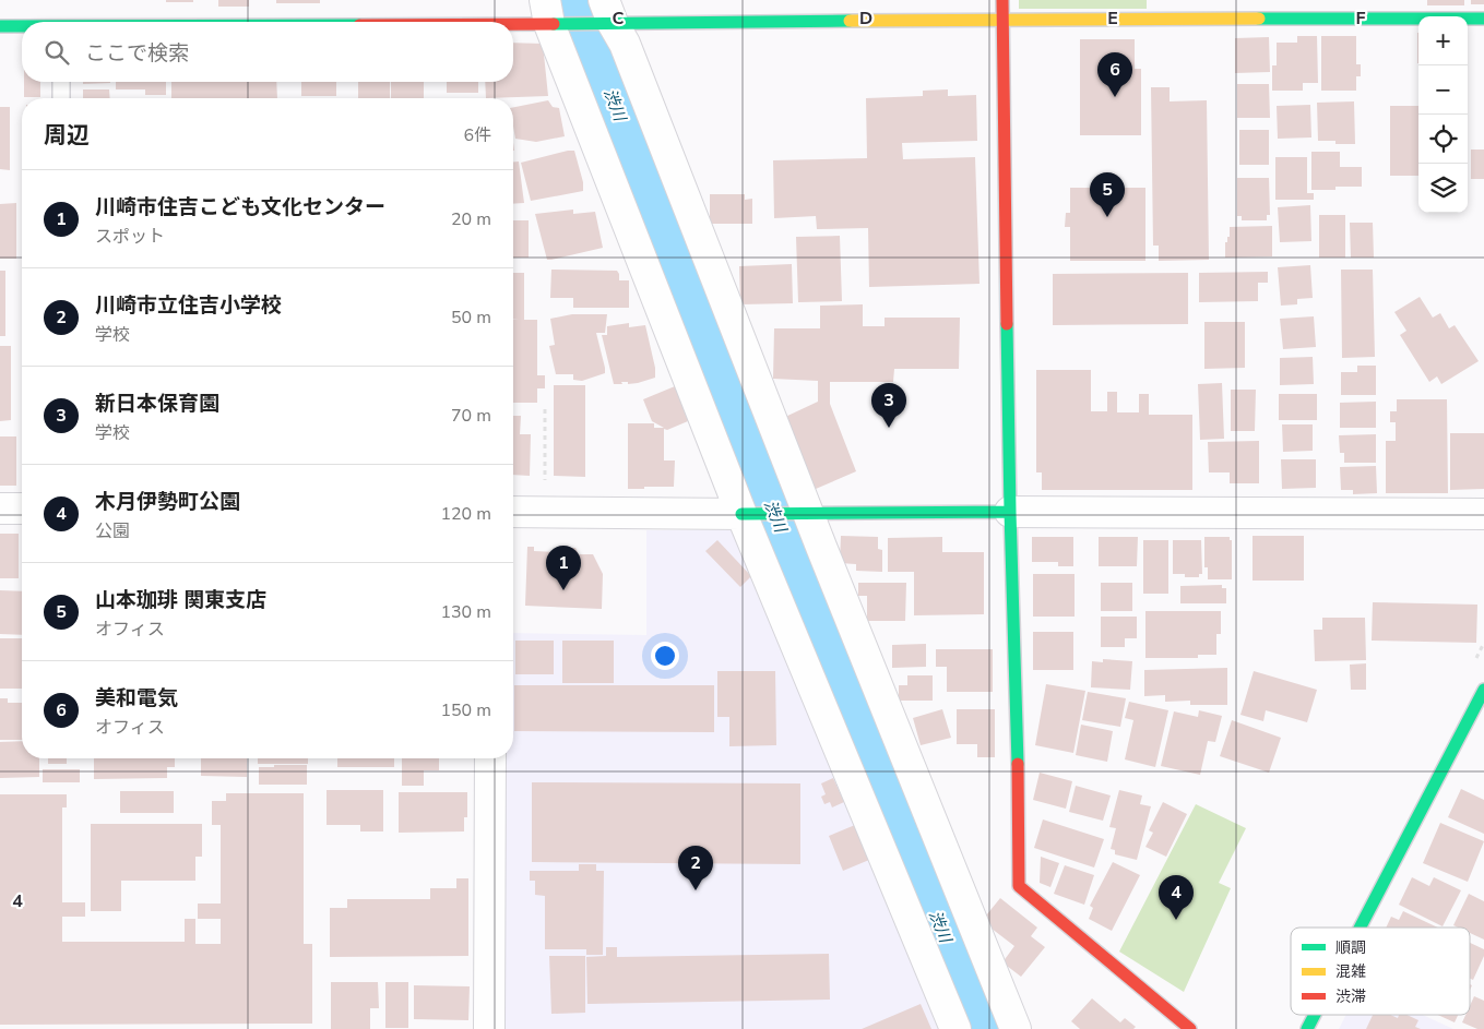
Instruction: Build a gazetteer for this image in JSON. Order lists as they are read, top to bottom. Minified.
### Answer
{"water":["渋川"],"legend":["順調","混雑","渋滞"],"page":{"map_buttons":["+","−"],"search":"ここで検索","pins":["6","5","3","1","2","4"],"heading":["周辺","6件"],"list":[{"mark":"1","name":"川崎市住吉こども文化センター","note":"スポット","value":"20 m"},{"mark":"2","name":"川崎市立住吉小学校","note":"学校","value":"50 m"},{"mark":"3","name":"新日本保育園","note":"学校","value":"70 m"},{"mark":"4","name":"木月伊勢町公園","note":"公園","value":"120 m"},{"mark":"5","name":"山本珈琲 関東支店","note":"オフィス","value":"130 m"},{"mark":"6","name":"美和電気","note":"オフィス","value":"150 m"}]},"grid":{"columns":["C","D","E","F"],"rows":["4"]}}
